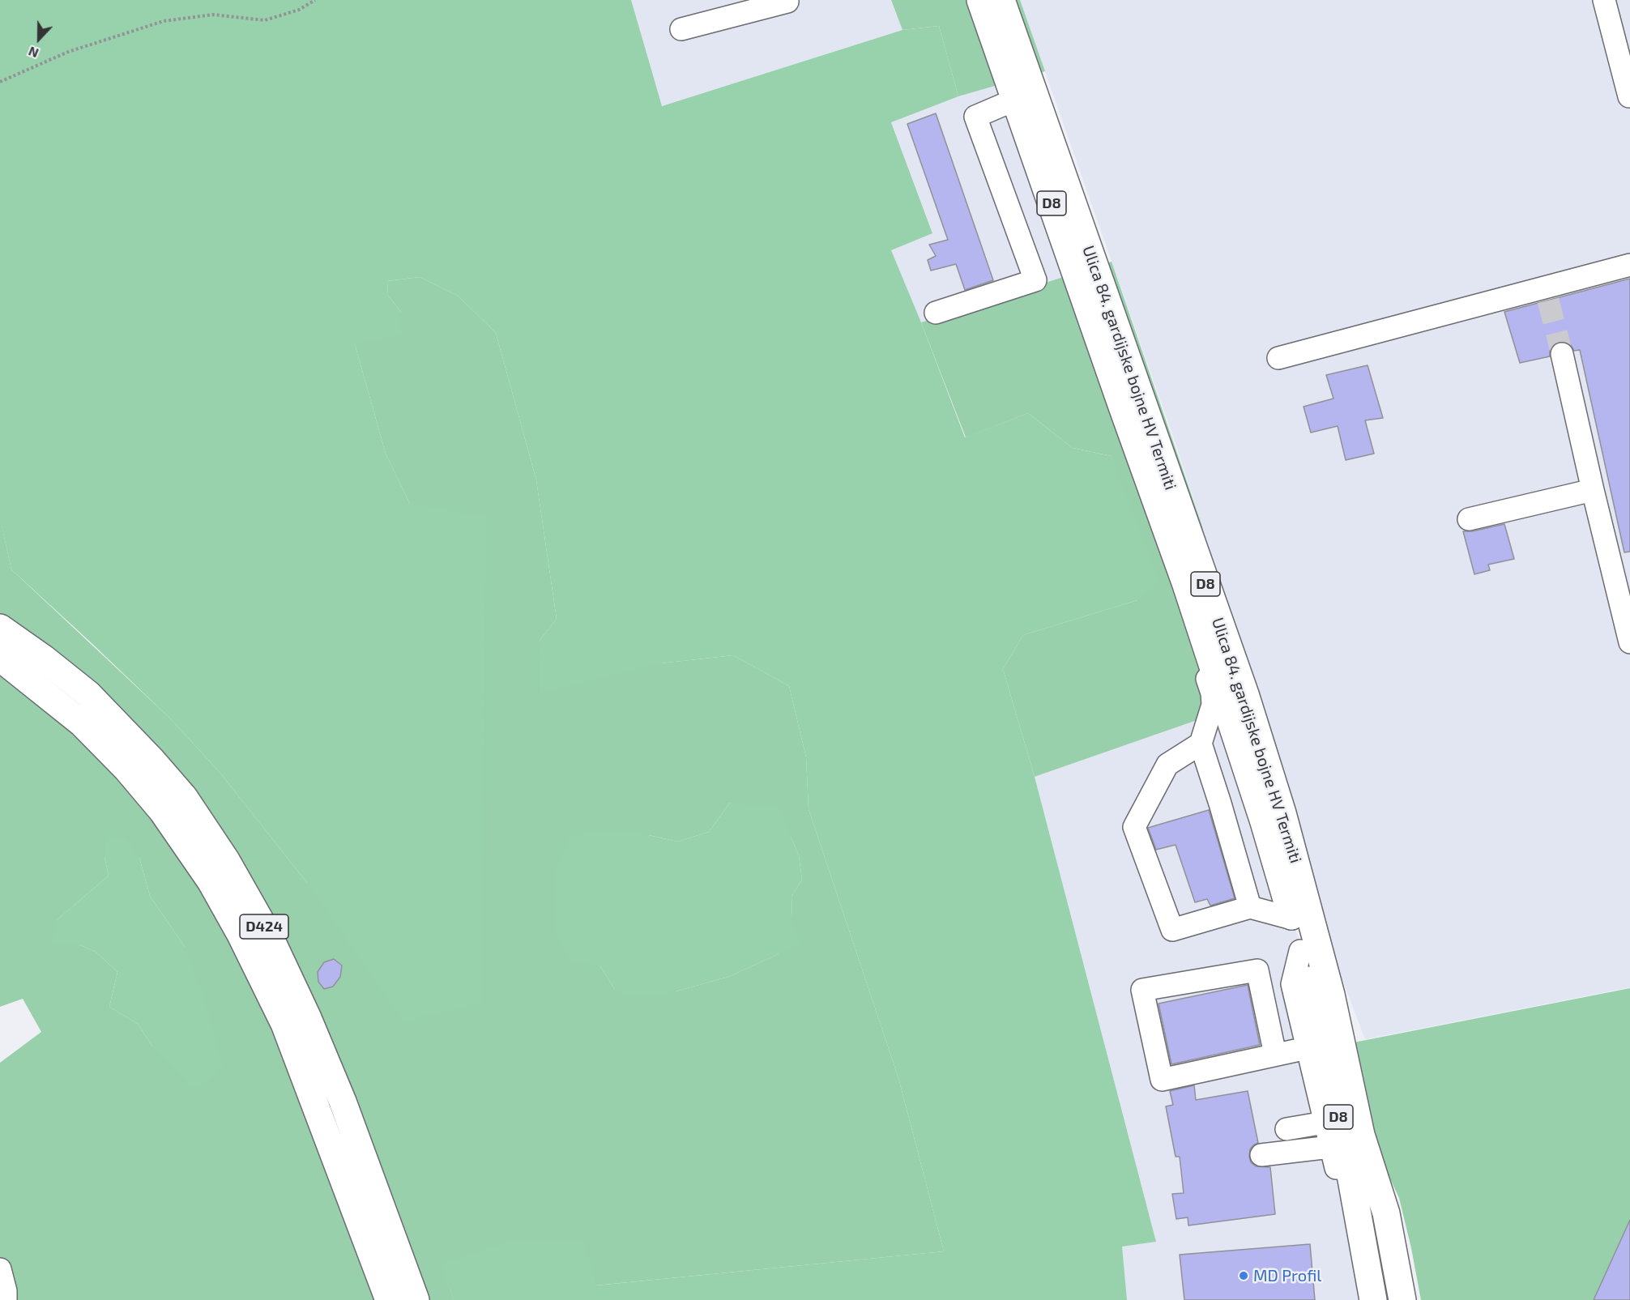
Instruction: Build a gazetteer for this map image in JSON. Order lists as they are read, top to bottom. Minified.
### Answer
{"streets":{"main road":["D8","Ulica 84. gardijske bojne HV Termiti","D424"]},"places":["MD Profil"],"north":"bottom"}
